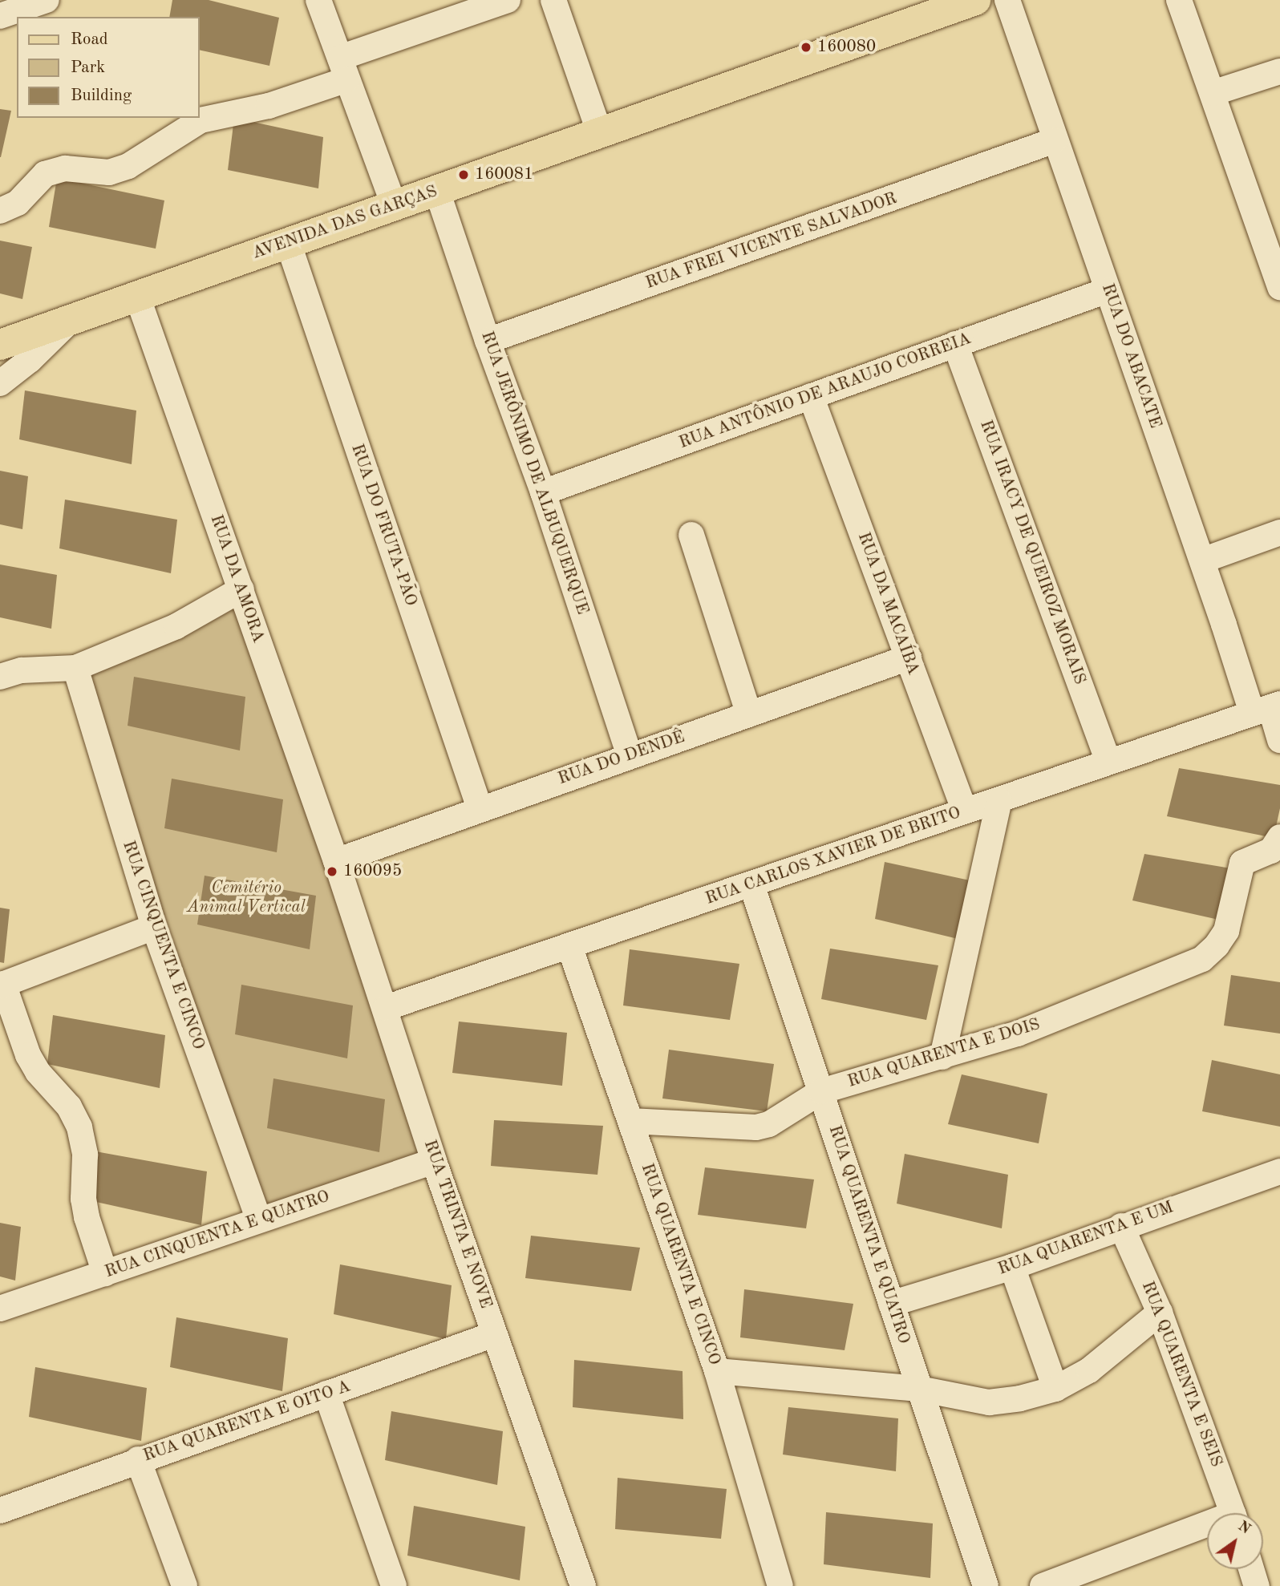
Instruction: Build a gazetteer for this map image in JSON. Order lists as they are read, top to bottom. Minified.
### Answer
{"streets":{"main road":["AVENIDA DAS GARÇAS"],"street":["RUA FREI VICENTE SALVADOR","RUA DO ABACATE","RUA ANTÔNIO DE ARAUJO CORREIA","RUA JERÔNIMO DE ALBUQUERQUE","RUA DO FRUTA-PÃO","RUA IRACY DE QUEIROZ MORAIS","RUA DA AMORA","RUA DA MACAÍBA","RUA DO DENDÊ","RUA CARLOS XAVIER DE BRITO","RUA CINQUENTA E CINCO","RUA QUARENTA E DOIS","RUA TRINTA E NOVE","RUA CINQUENTA E QUATRO","RUA QUARENTA E QUATRO","RUA QUARENTA E UM","RUA QUARENTA E CINCO","RUA QUARENTA E SEIS","RUA QUARENTA E OITO A"]},"crossings":[["AVENIDA DAS GARÇAS","RUA JERÔNIMO DE ALBUQUERQUE"],["AVENIDA DAS GARÇAS","RUA DO FRUTA-PÃO"],["AVENIDA DAS GARÇAS","RUA DA AMORA"],["RUA FREI VICENTE SALVADOR","RUA DO ABACATE"],["RUA FREI VICENTE SALVADOR","RUA JERÔNIMO DE ALBUQUERQUE"],["RUA DO ABACATE","RUA ANTÔNIO DE ARAUJO CORREIA"],["RUA DO ABACATE","RUA CARLOS XAVIER DE BRITO"],["RUA ANTÔNIO DE ARAUJO CORREIA","RUA JERÔNIMO DE ALBUQUERQUE"],["RUA ANTÔNIO DE ARAUJO CORREIA","RUA IRACY DE QUEIROZ MORAIS"],["RUA ANTÔNIO DE ARAUJO CORREIA","RUA DA MACAÍBA"],["RUA JERÔNIMO DE ALBUQUERQUE","RUA DO DENDÊ"],["RUA DO FRUTA-PÃO","RUA DO DENDÊ"],["RUA IRACY DE QUEIROZ MORAIS","RUA CARLOS XAVIER DE BRITO"],["RUA DA AMORA","RUA DO DENDÊ"],["RUA DA AMORA","RUA TRINTA E NOVE"],["RUA DA MACAÍBA","RUA DO DENDÊ"],["RUA DA MACAÍBA","RUA CARLOS XAVIER DE BRITO"],["RUA DO DENDÊ","RUA TRINTA E NOVE"],["RUA CARLOS XAVIER DE BRITO","RUA TRINTA E NOVE"],["RUA CARLOS XAVIER DE BRITO","RUA QUARENTA E QUATRO"],["RUA CARLOS XAVIER DE BRITO","RUA QUARENTA E CINCO"],["RUA CINQUENTA E CINCO","RUA CINQUENTA E QUATRO"],["RUA QUARENTA E DOIS","RUA QUARENTA E QUATRO"],["RUA QUARENTA E DOIS","RUA QUARENTA E CINCO"],["RUA TRINTA E NOVE","RUA CINQUENTA E QUATRO"],["RUA TRINTA E NOVE","RUA QUARENTA E OITO A"],["RUA QUARENTA E QUATRO","RUA QUARENTA E UM"],["RUA QUARENTA E UM","RUA QUARENTA E SEIS"]],"parks":["Cemitério Animal Vertical"],"places":["160080","160081","160095"],"legend":["Road","Park","Building"],"north":"top right"}
